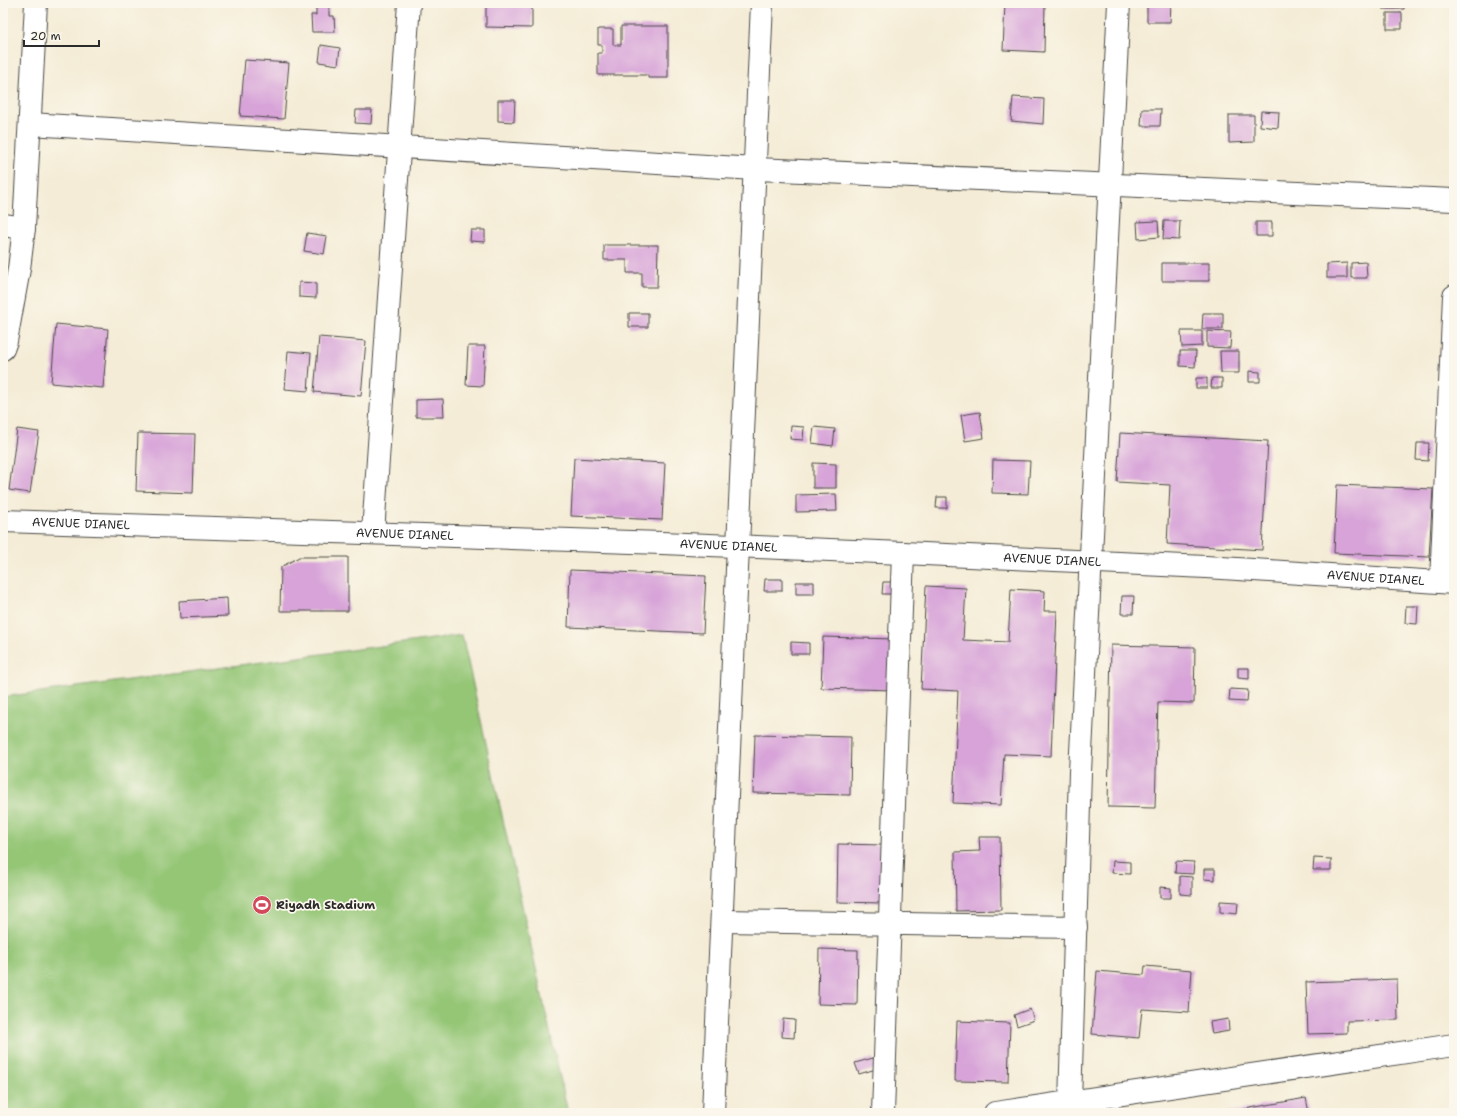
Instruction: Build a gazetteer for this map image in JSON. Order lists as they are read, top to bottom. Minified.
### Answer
{"streets":{"street":["AVENUE DIANEL"]},"places":{"sports":["Riyadh Stadium"]},"scale_bar":"20 m"}
